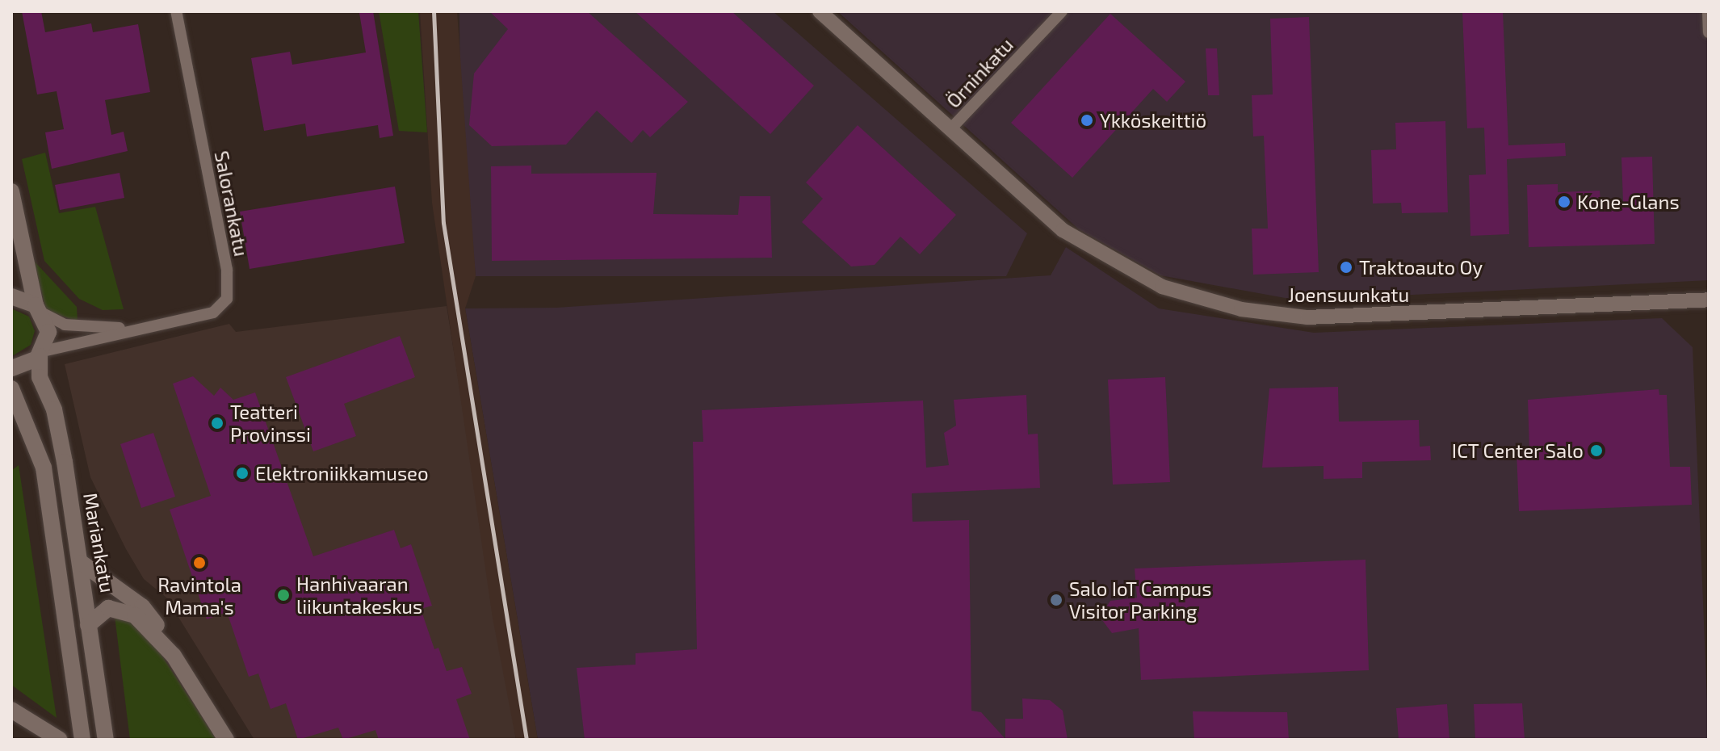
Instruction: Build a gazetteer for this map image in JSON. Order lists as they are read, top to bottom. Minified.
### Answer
{"streets":{"main road":["Mariankatu"],"street":["Örninkatu","Salorankatu","Joensuunkatu"]},"crossings":[["Örninkatu","Joensuunkatu"],["Salorankatu","Mariankatu"]],"places":["Ykköskeittiö","Kone-Glans","Traktoauto Oy","Teatteri Provinssi","ICT Center Salo","Elektroniikkamuseo","Ravintola Mama's","Hanhivaaran liikuntakeskus","Salo IoT Campus Visitor Parking"]}
